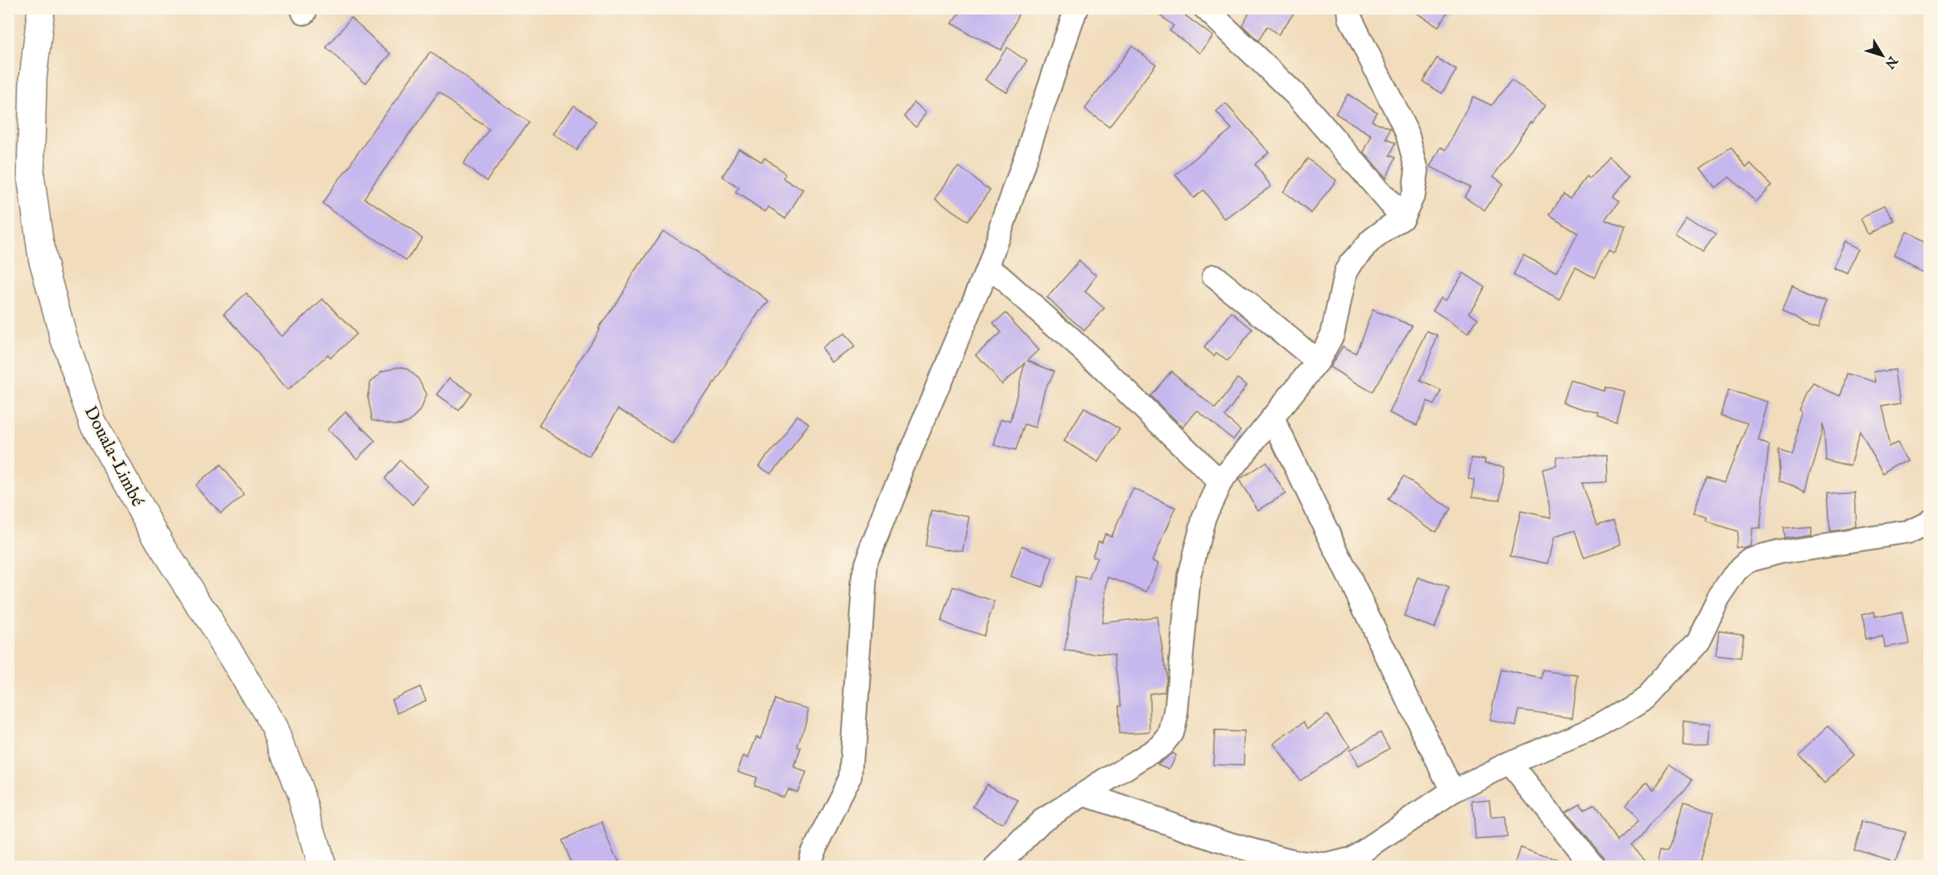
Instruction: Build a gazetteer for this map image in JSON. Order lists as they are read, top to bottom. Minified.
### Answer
{"streets":{"highway":["Douala-Limbé"]},"north":"bottom right"}
